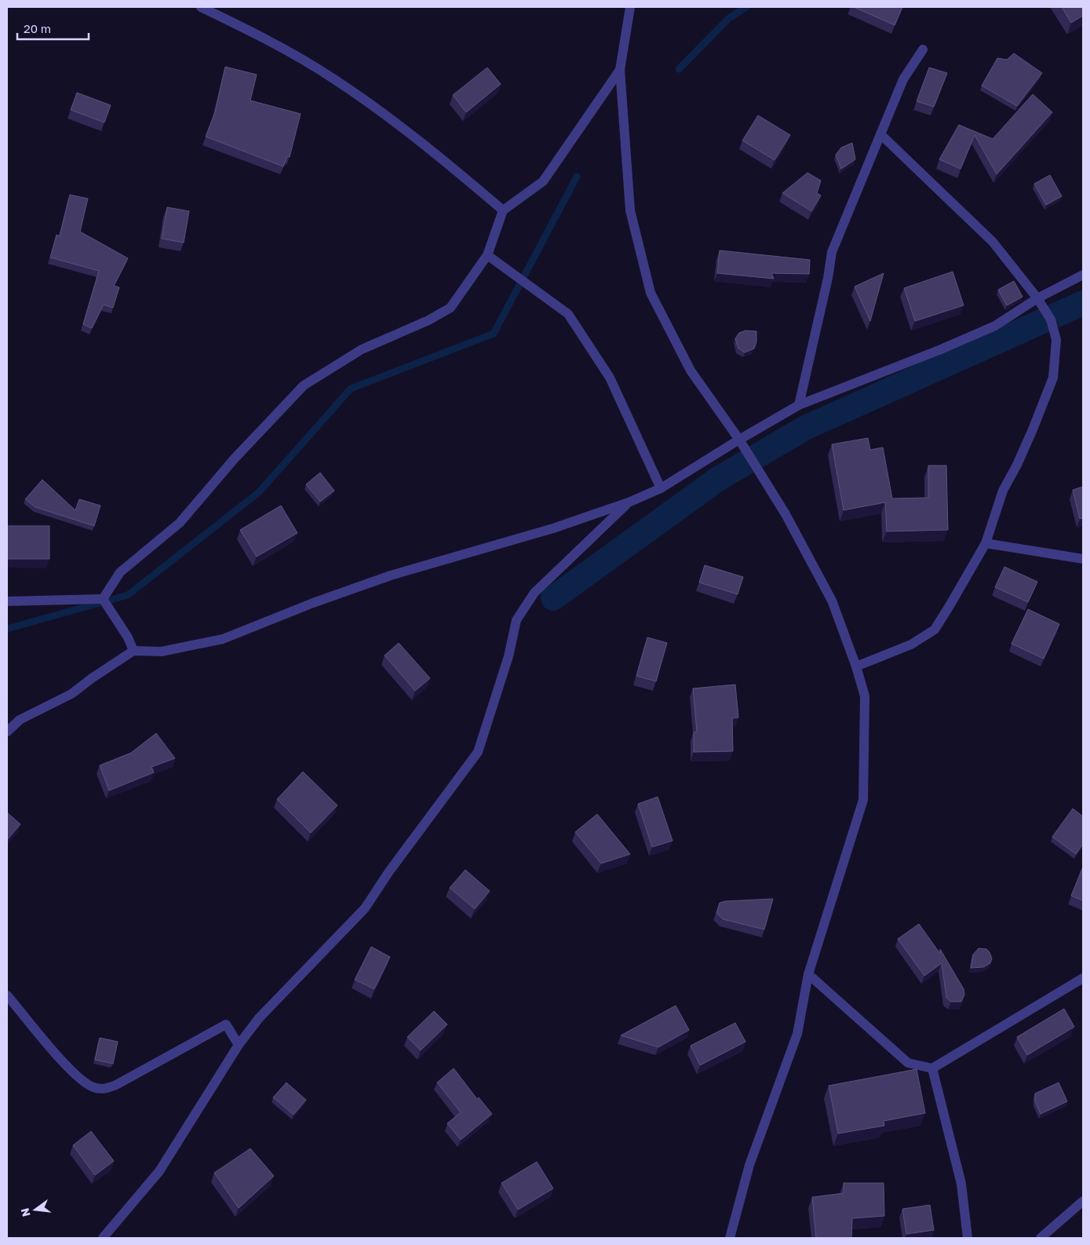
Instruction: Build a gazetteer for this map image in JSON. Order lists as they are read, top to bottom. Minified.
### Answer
{"scale_bar":"20 m","north":"left"}
